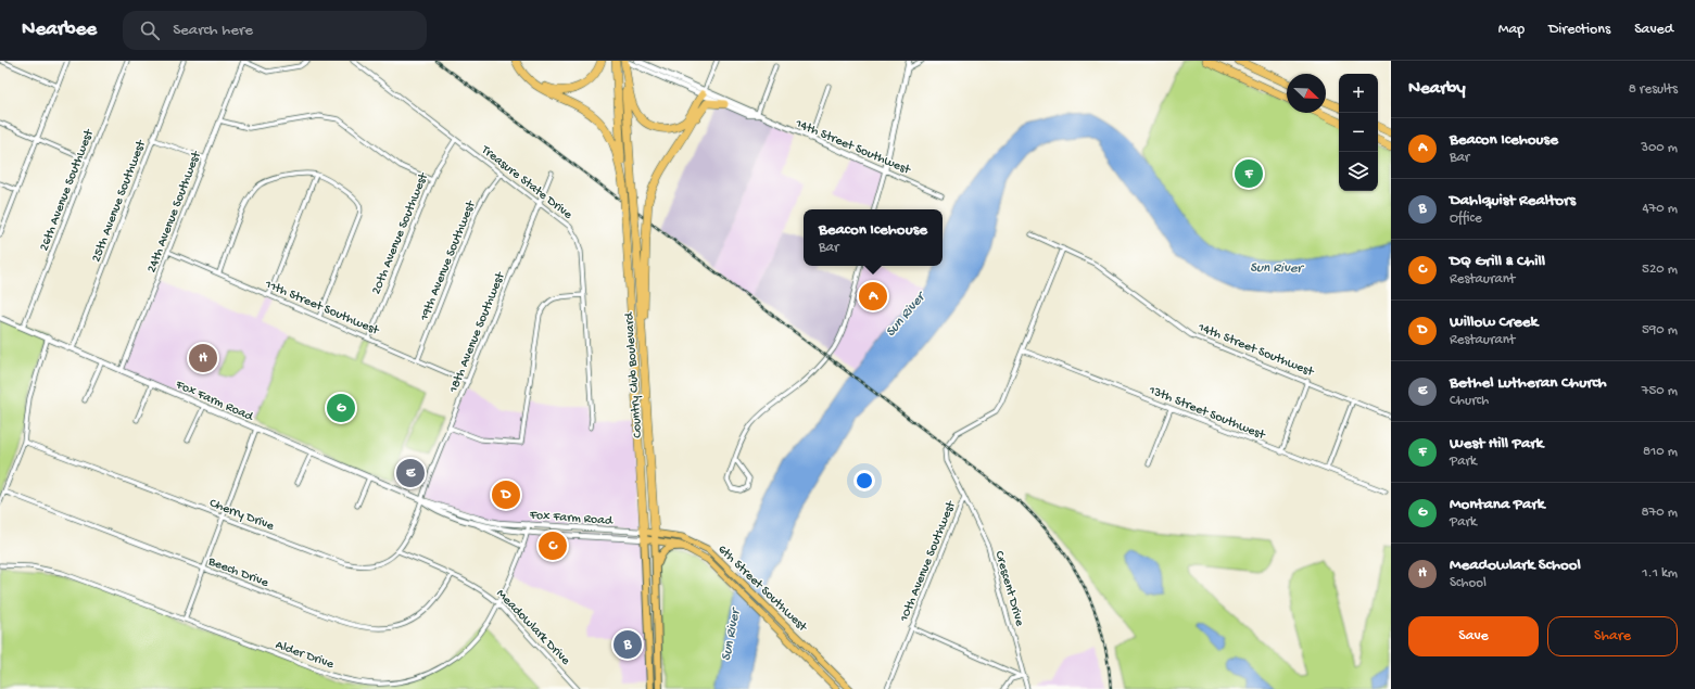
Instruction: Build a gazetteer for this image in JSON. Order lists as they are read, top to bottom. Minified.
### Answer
{"streets":{"highway":["Country Club Boulevard"],"main road":["6th Street Southwest"],"street":["14th Street Southwest","Treasure State Drive","26th Avenue Southwest","25th Avenue Southwest","24th Avenue Southwest","20th Avenue Southwest","19th Avenue Southwest","11th Street Southwest","18th Avenue Southwest","Fox Farm Road","13th Street Southwest","Cherry Drive","10th Avenue Southwest","Beech Drive","Crescent Drive","Meadowlark Drive","Alder Drive"]},"crossings":[["14th Street Southwest","Country Club Boulevard"],["14th Street Southwest","10th Avenue Southwest"],["Treasure State Drive","20th Avenue Southwest"],["Treasure State Drive","19th Avenue Southwest"],["Treasure State Drive","18th Avenue Southwest"],["26th Avenue Southwest","Fox Farm Road"],["25th Avenue Southwest","Fox Farm Road"],["24th Avenue Southwest","11th Street Southwest"],["24th Avenue Southwest","Fox Farm Road"],["20th Avenue Southwest","11th Street Southwest"],["19th Avenue Southwest","11th Street Southwest"],["11th Street Southwest","18th Avenue Southwest"],["18th Avenue Southwest","Fox Farm Road"],["18th Avenue Southwest","Cherry Drive"],["Country Club Boulevard","Fox Farm Road"],["Country Club Boulevard","6th Street Southwest"],["Fox Farm Road","Cherry Drive"],["Fox Farm Road","6th Street Southwest"],["Fox Farm Road","Alder Drive"],["13th Street Southwest","10th Avenue Southwest"],["Cherry Drive","Meadowlark Drive"],["10th Avenue Southwest","Crescent Drive"],["Beech Drive","Meadowlark Drive"],["Meadowlark Drive","Alder Drive"]],"water":["Sun River"],"north":"bottom right","page":{"header":"Nearbee","search":"Search here","nav":["Map","Directions","Saved"],"heading":["Nearby","8 results"],"map_buttons":["+","−"],"list":[{"mark":"A","name":"Beacon Icehouse","note":"Bar","value":"300 m"},{"mark":"B","name":"Dahlquist Realtors","note":"Office","value":"470 m"},{"mark":"C","name":"DQ Grill & Chill","note":"Restaurant","value":"520 m"},{"mark":"D","name":"Willow Creek","note":"Restaurant","value":"590 m"},{"mark":"E","name":"Bethel Lutheran Church","note":"Church","value":"750 m"},{"mark":"F","name":"West Hill Park","note":"Park","value":"810 m"},{"mark":"G","name":"Montana Park","note":"Park","value":"870 m"},{"mark":"H","name":"Meadowlark School","note":"School","value":"1.1 km"}],"pins":["F","A","H","G","E","D","C","B"],"popup":["Beacon Icehouse","Bar"],"buttons":["Save","Share"]}}
